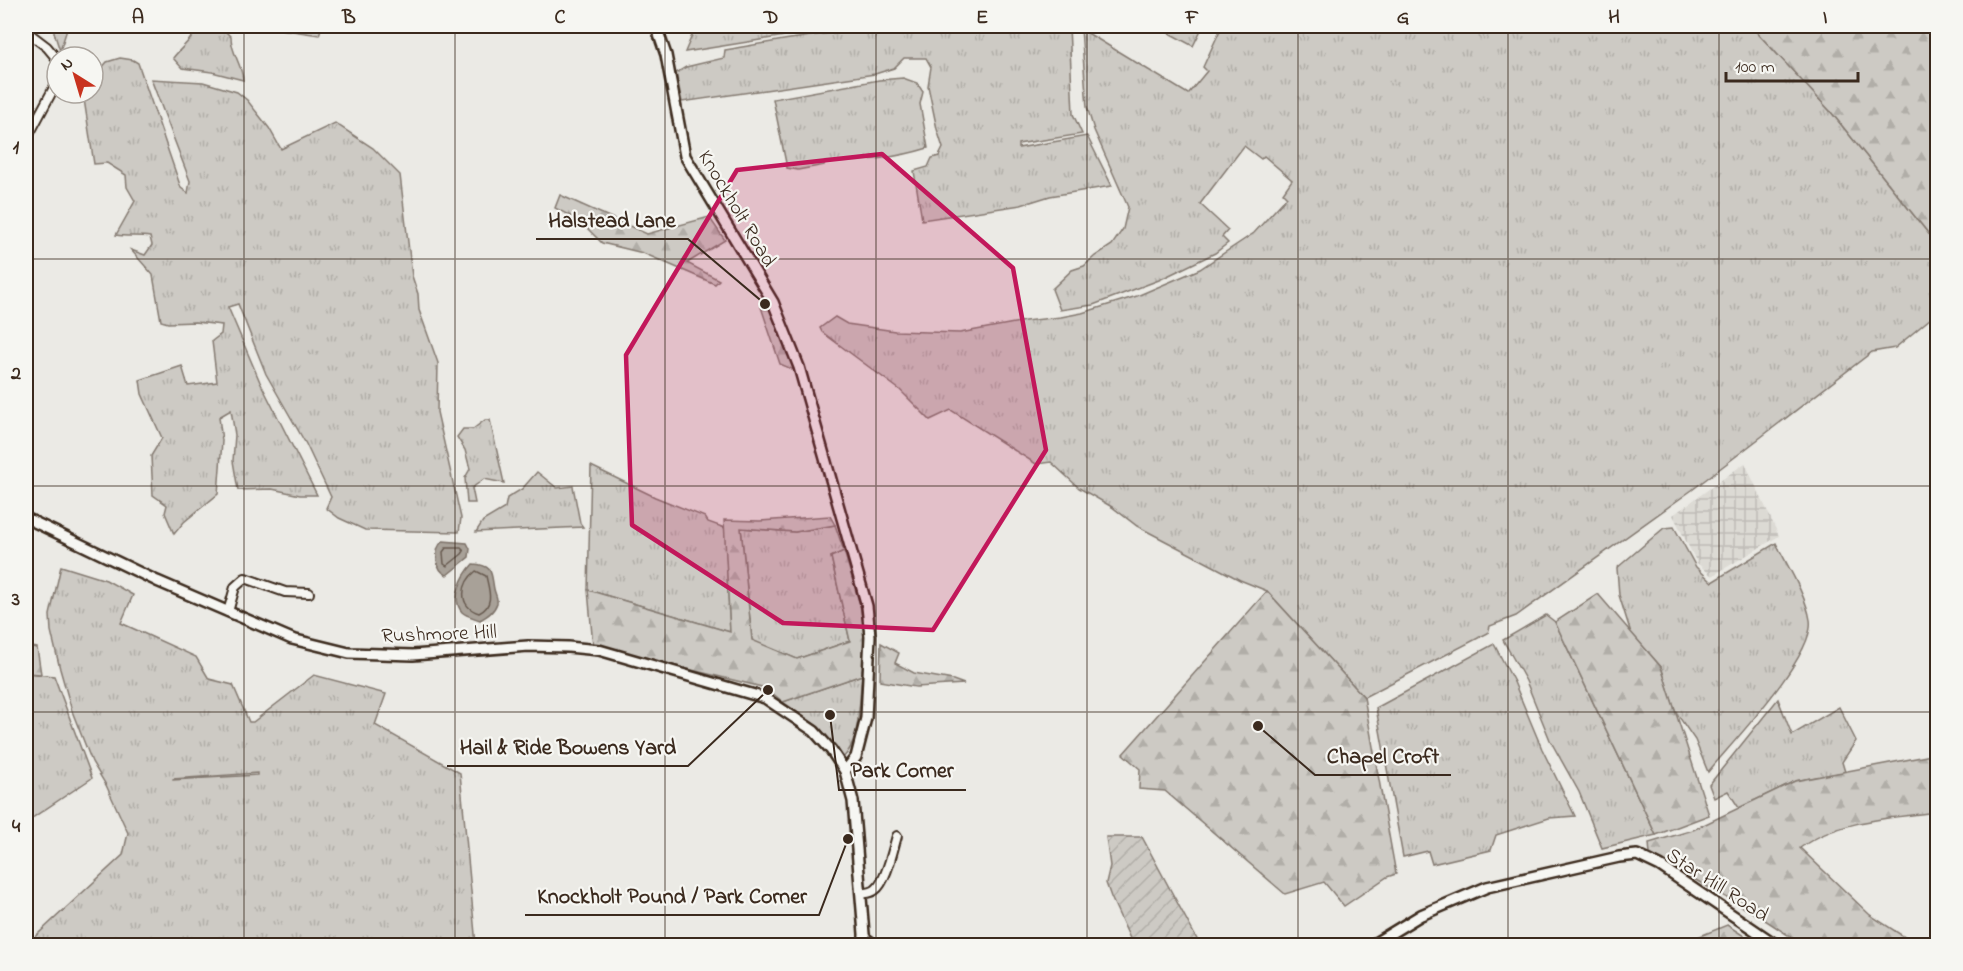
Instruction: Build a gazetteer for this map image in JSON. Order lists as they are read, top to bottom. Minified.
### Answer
{"streets":{"street":["Knockholt Road","Rushmore Hill","Star Hill Road"]},"crossings":[["Knockholt Road","Rushmore Hill"]],"places":["Halstead Lane","Hail & Ride Bowens Yard","Park Corner","Chapel Croft","Knockholt Pound / Park Corner"],"scale_bar":"100 m","north":"top left","grid":{"columns":["A","B","C","D","E","F","G","H","I"],"rows":["1","2","3","4"]}}
